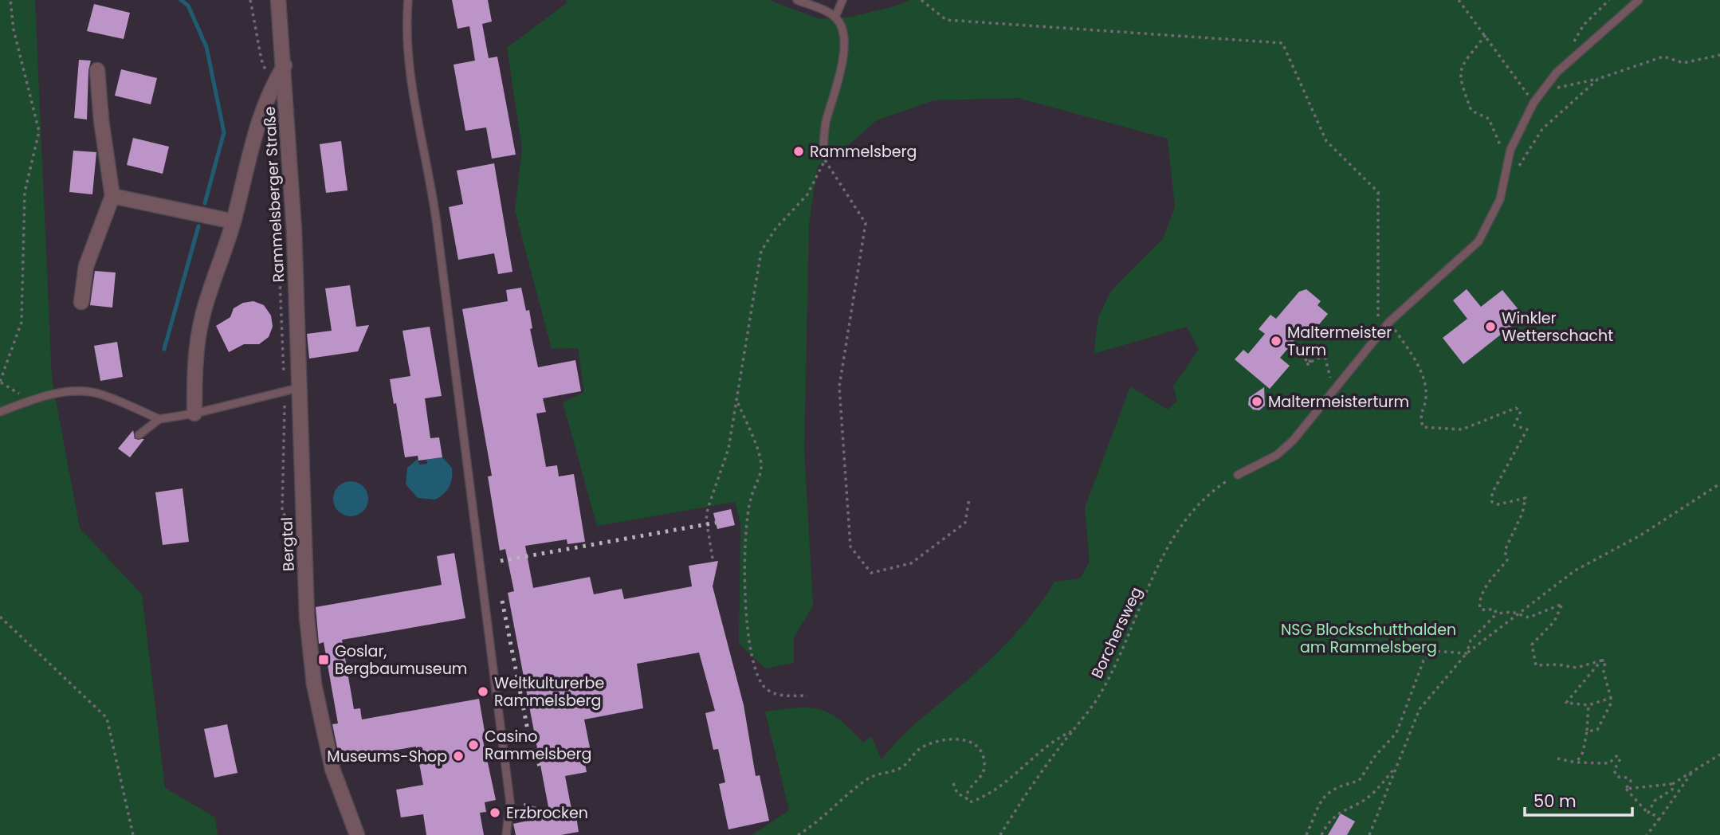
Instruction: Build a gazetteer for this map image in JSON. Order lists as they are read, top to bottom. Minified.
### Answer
{"streets":{"street":["Rammelsberger Straße","Bergtal"],"path":["Borchersweg"]},"crossings":[["Rammelsberger Straße","Bergtal"]],"parks":["NSG Blockschutthalden am Rammelsberg"],"places":{"other":["Rammelsberg","Winkler Wetterschacht","Maltermeister Turm","Maltermeisterturm","Weltkulturerbe Rammelsberg","Casino Rammelsberg","Museums-Shop","Erzbrocken"],"transit":["Goslar, Bergbaumuseum"]},"scale_bar":"50 m"}
